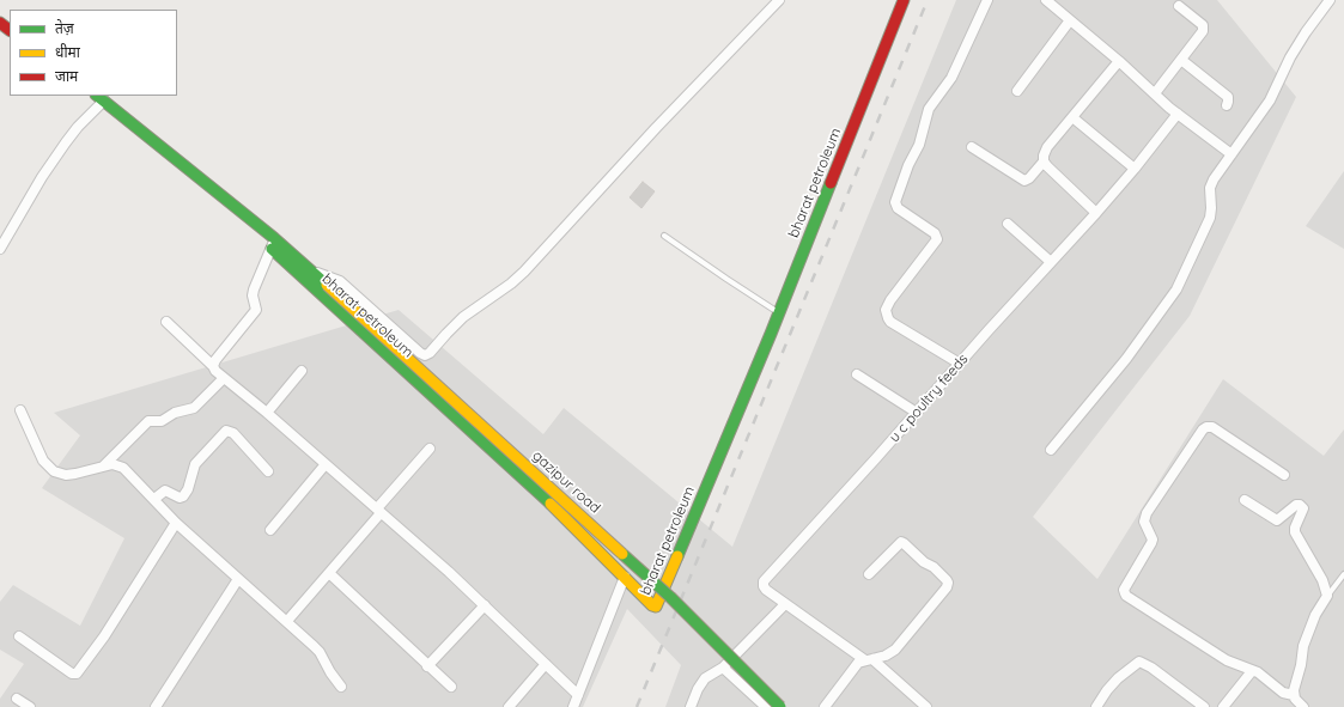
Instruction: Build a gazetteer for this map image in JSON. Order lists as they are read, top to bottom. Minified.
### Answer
{"streets":{"street":["bharat petroleum","u c poultry feeds","gazipur road"]},"legend":["तेज़","धीमा","जाम"]}
